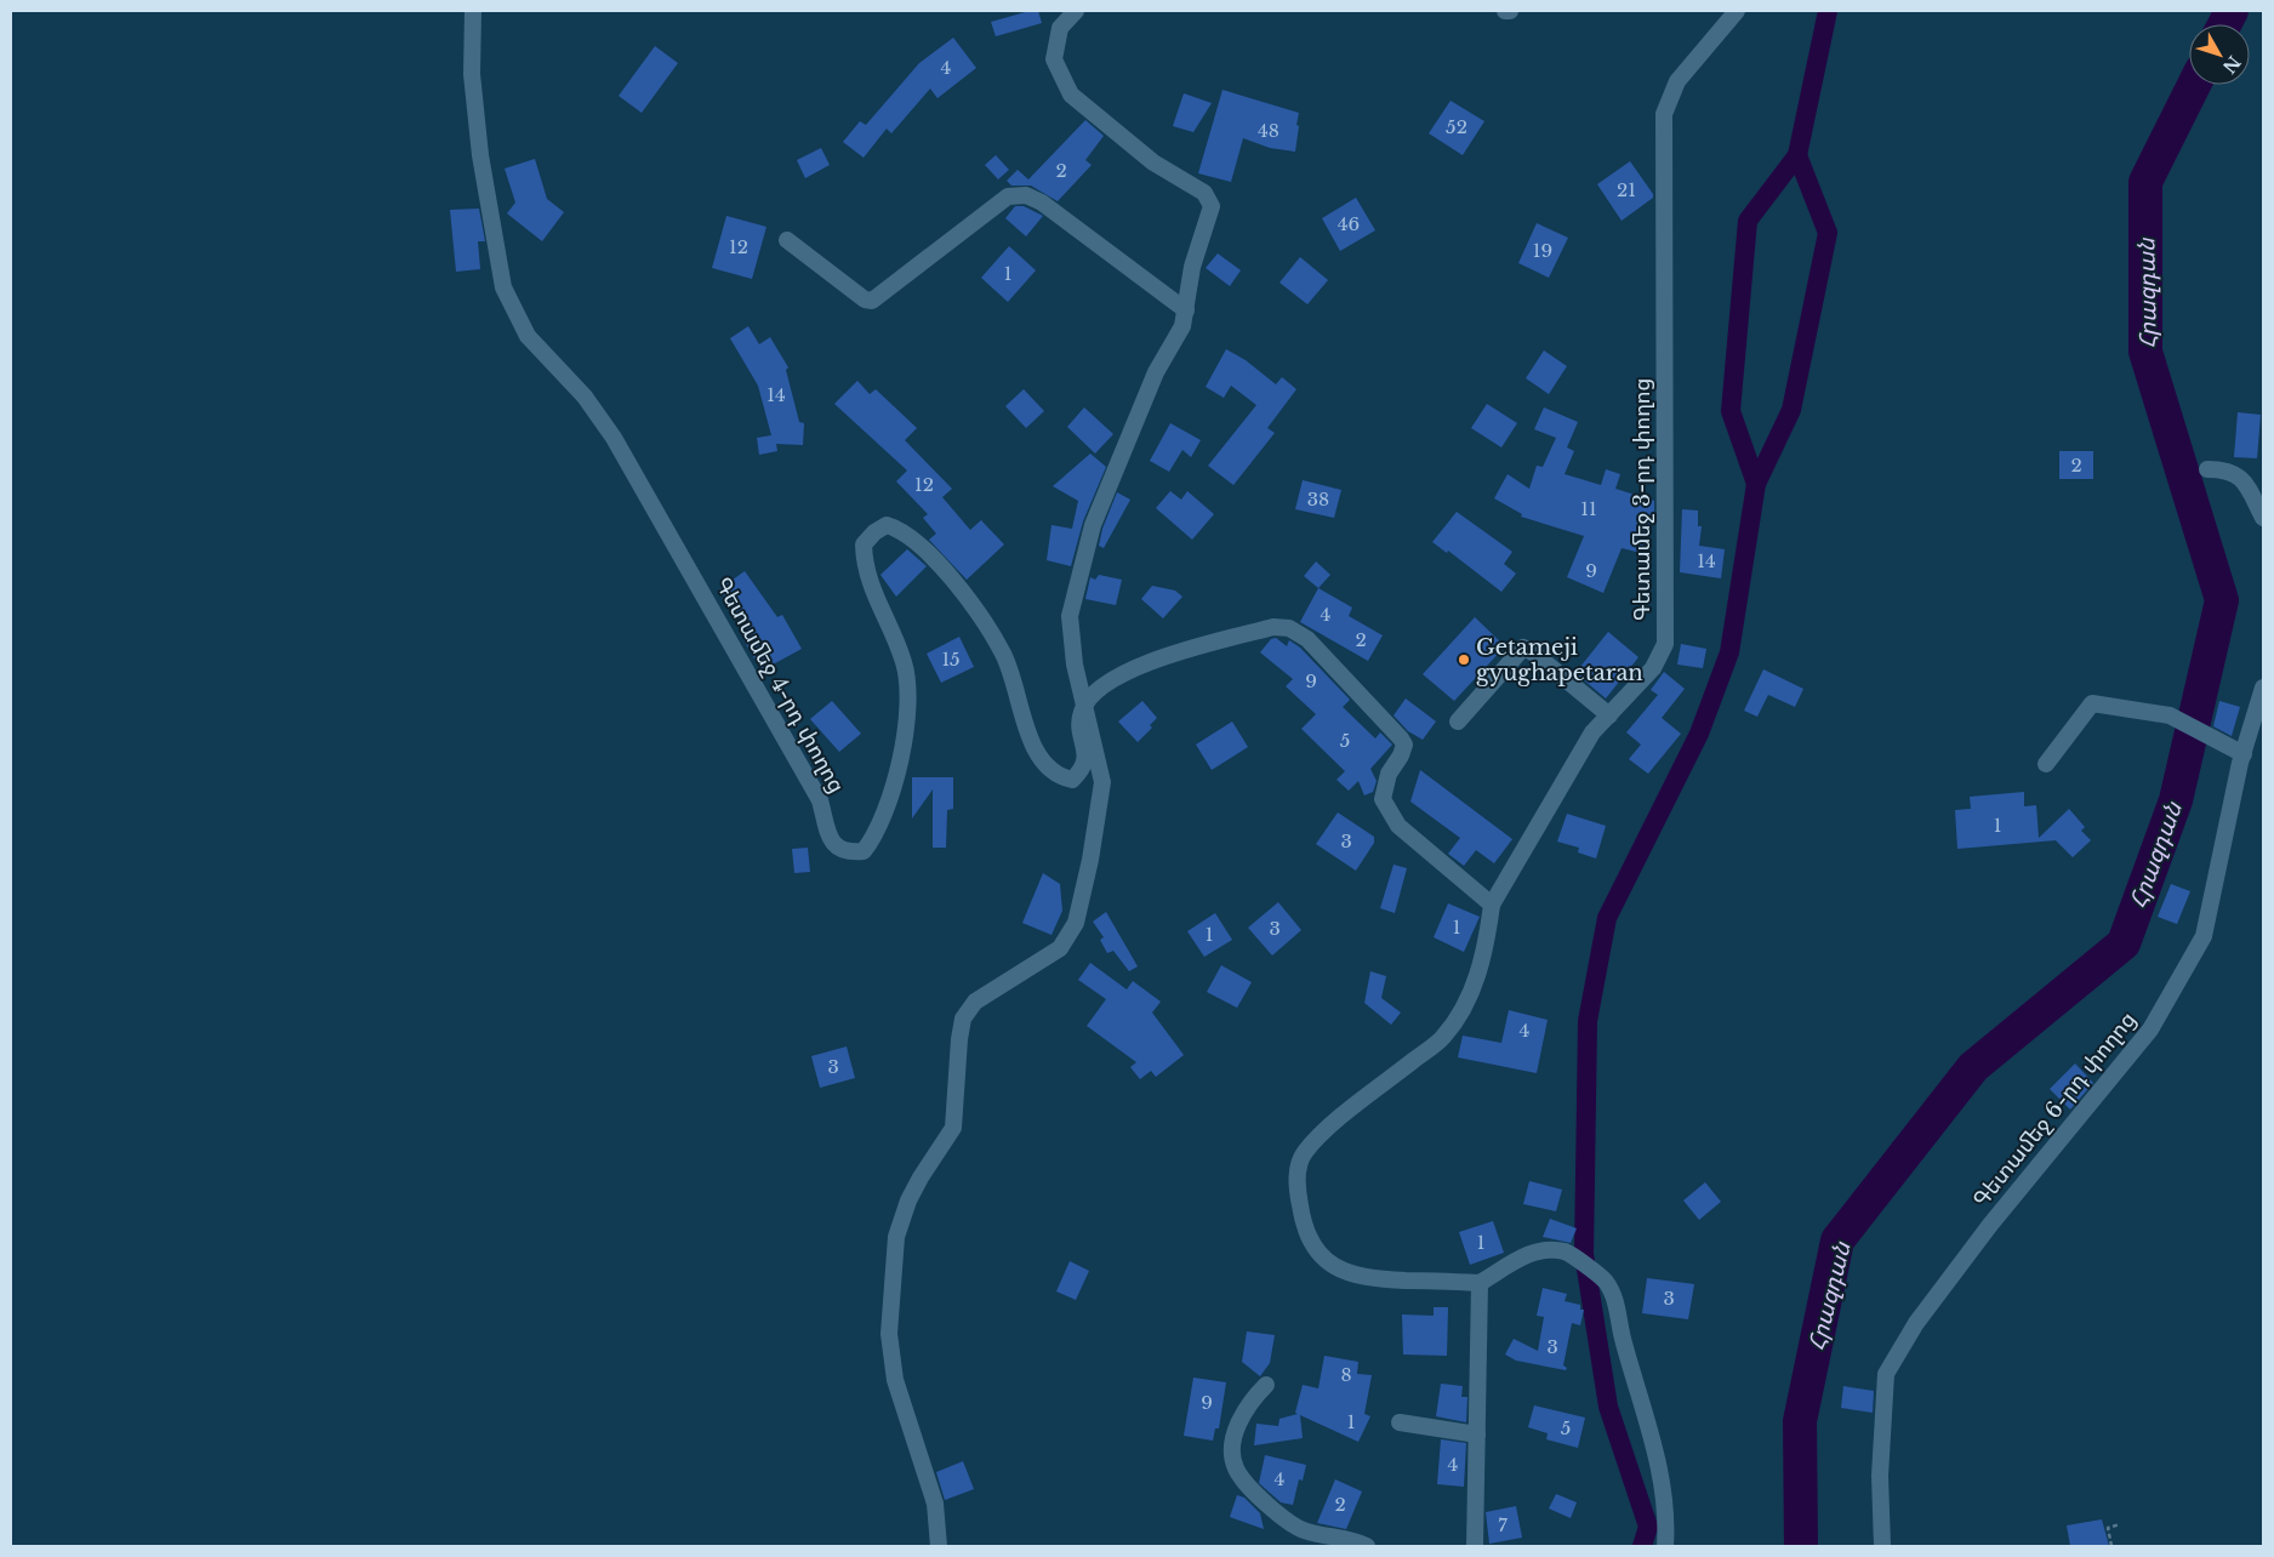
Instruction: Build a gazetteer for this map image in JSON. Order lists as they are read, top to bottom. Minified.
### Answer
{"streets":{"street":["Գետամեջ 3-րդ փողոց","Գետամեջ 4-րդ փողոց","Գետամեջ 6-րդ փողոց"]},"water":["Հրազդան"],"places":["Getameji gyughapetaran"],"house_numbers":["4","52","48","2","21","46","12","19","1","14","2","12","38","11","14","9","4","2","15","9","5","1","3","1","3","1","4","3","1","3","3","8","9","1","5","4","4","2","7"],"north":"bottom right"}
